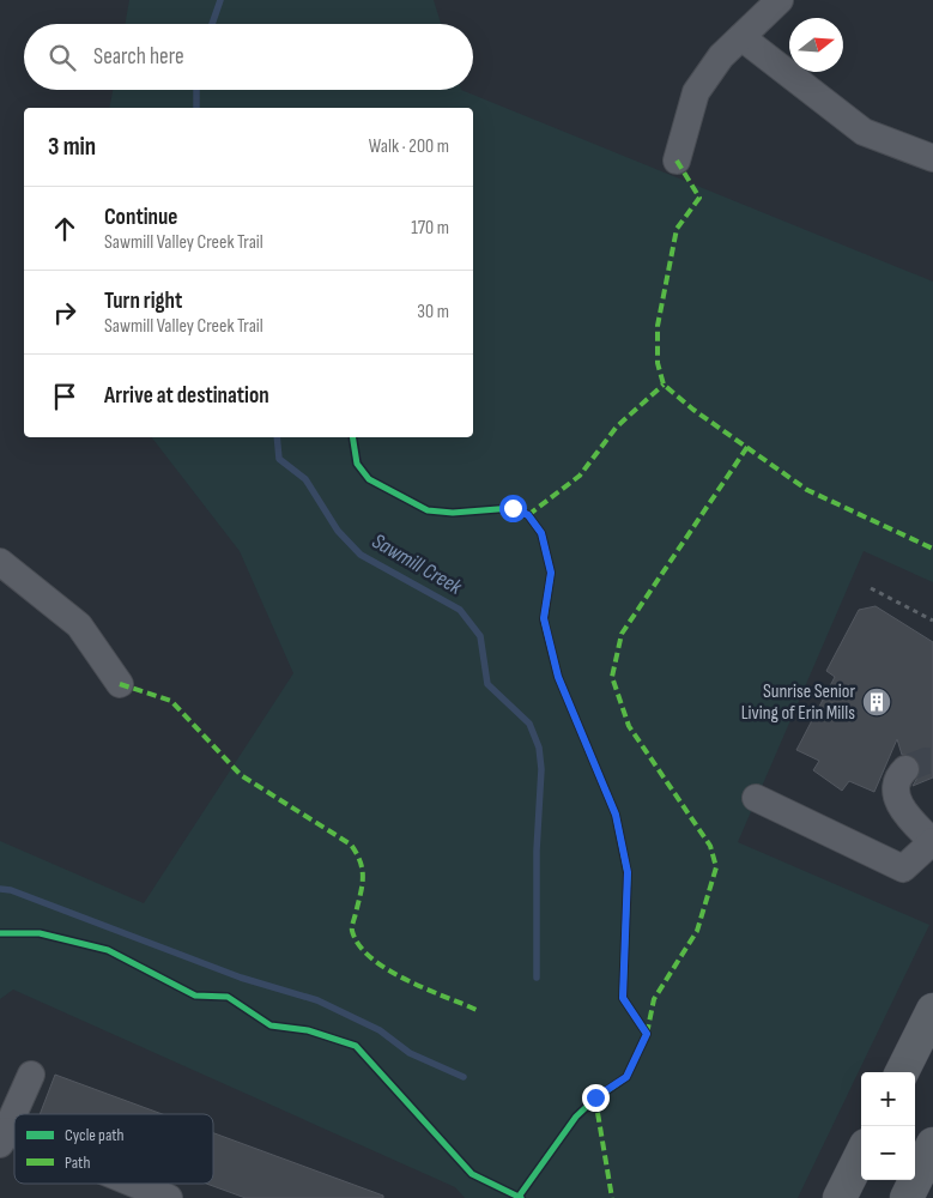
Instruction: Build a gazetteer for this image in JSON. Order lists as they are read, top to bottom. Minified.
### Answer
{"water":["Sawmill Creek"],"places":{"building":["Sunrise Senior Living of Erin Mills"]},"legend":["Cycle path","Path"],"north":"right","page":{"search":"Search here","heading":["3 min","Walk · 200 m"],"list":[["Continue","Sawmill Valley Creek Trail","170 m"],["Turn right","Sawmill Valley Creek Trail","30 m"],"Arrive at destination"],"map_buttons":["+","−"]}}
